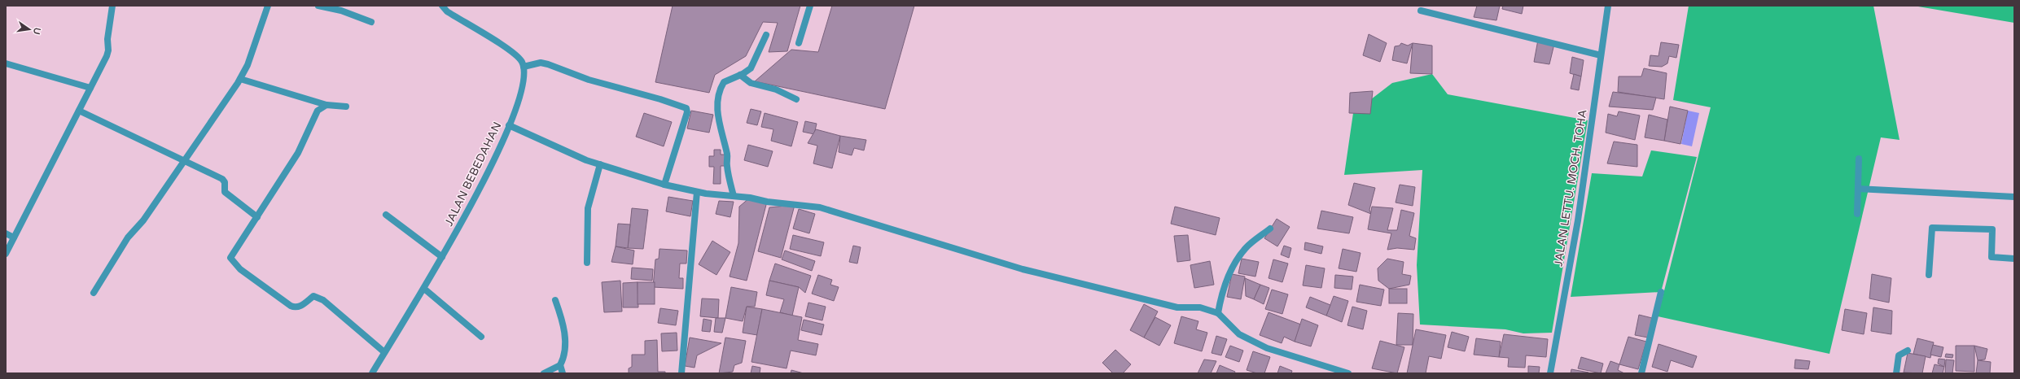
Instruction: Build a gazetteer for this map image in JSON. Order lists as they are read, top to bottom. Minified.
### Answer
{"streets":{"street":["JALAN BEBEDAHAN","JALAN LETTU. MOCH. TOHA"]},"north":"right"}
